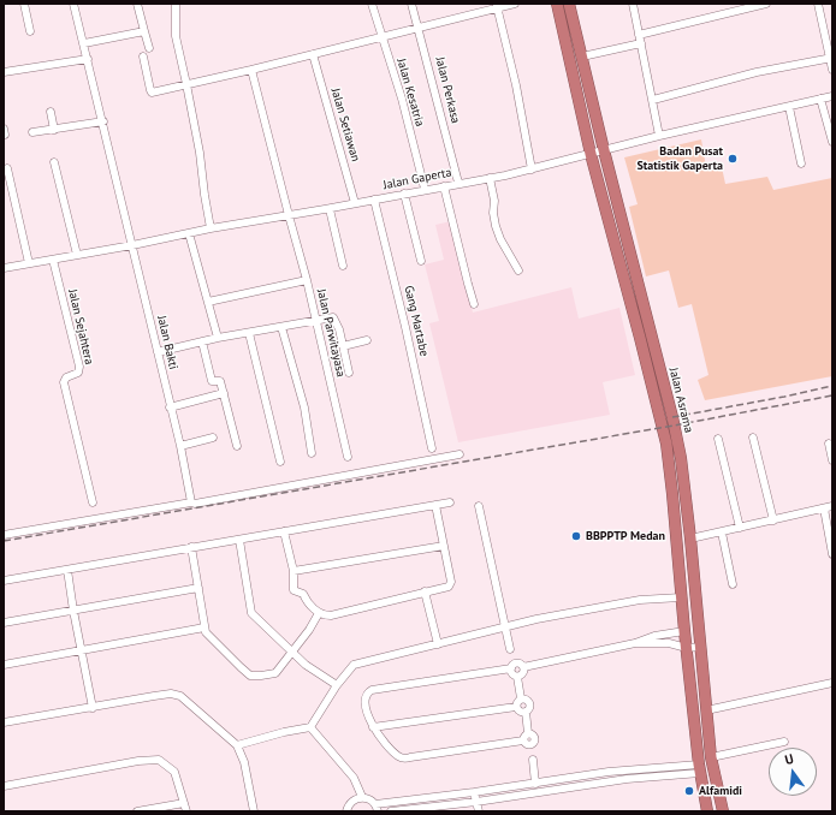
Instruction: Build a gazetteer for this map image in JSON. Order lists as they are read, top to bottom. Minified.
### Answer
{"streets":{"highway":["Jalan Asrama"],"street":["Jalan Perkasa","Jalan Kesatria","Jalan Setiawan","Jalan Gaperta","Gang Martabe","Jalan Sejahtera","Jalan Parwitayasa","Jalan Bakti"]},"crossings":[["Jalan Perkasa","Jalan Gaperta"],["Jalan Kesatria","Jalan Gaperta"],["Jalan Setiawan","Jalan Gaperta"],["Jalan Gaperta","Gang Martabe"],["Jalan Gaperta","Jalan Sejahtera"],["Jalan Gaperta","Jalan Parwitayasa"],["Jalan Gaperta","Jalan Bakti"],["Jalan Gaperta","Jalan Asrama"]],"places":["Badan Pusat Statistik Gaperta","BBPPTP Medan","Alfamidi"],"north":"top"}
